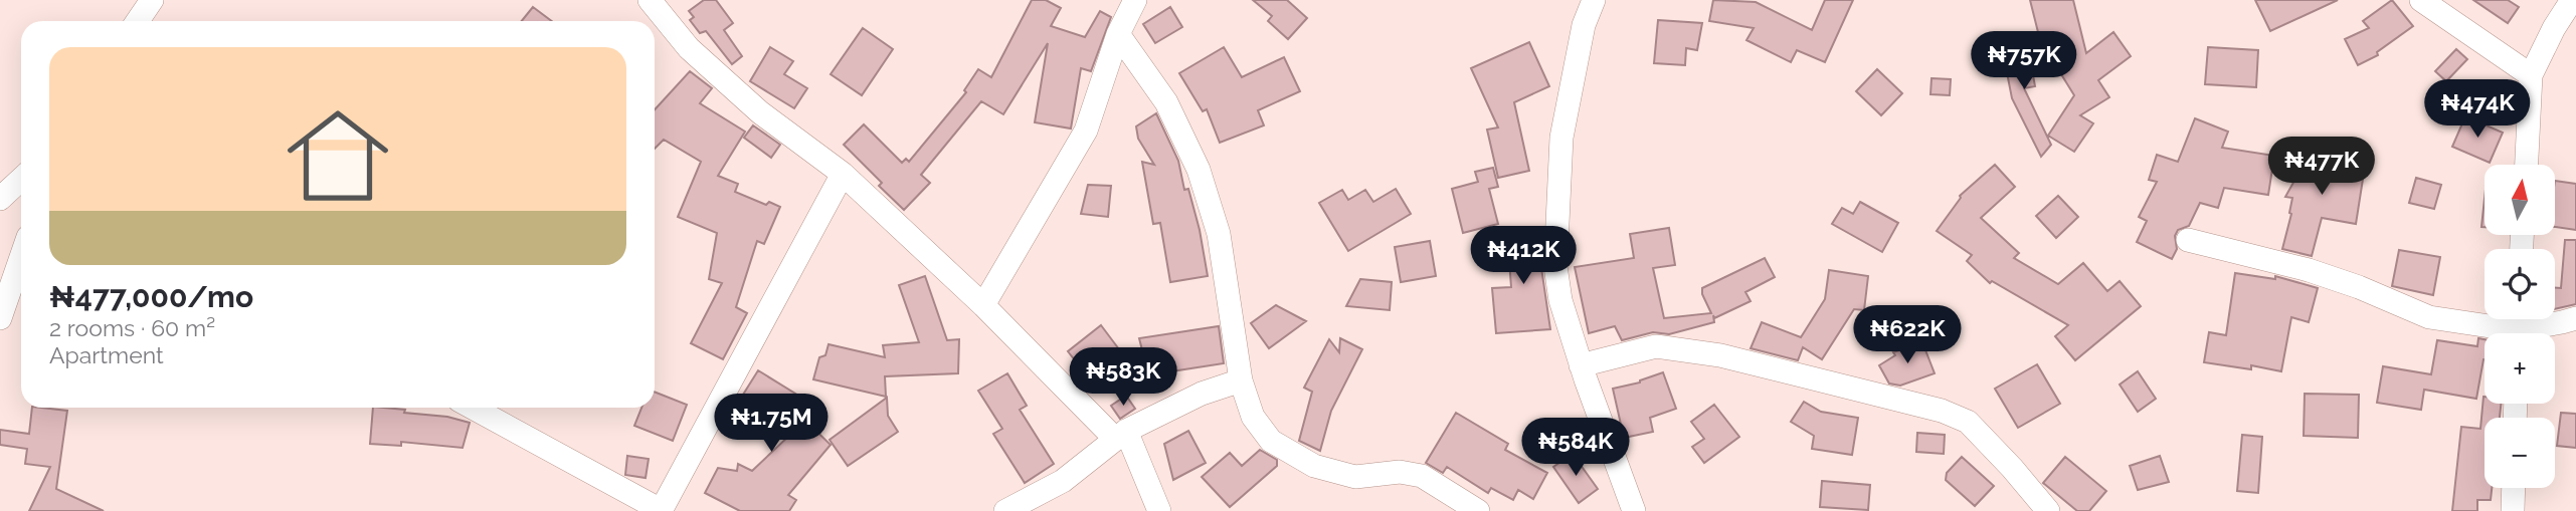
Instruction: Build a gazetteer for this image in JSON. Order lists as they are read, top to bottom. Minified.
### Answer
{"north":"top","page":{"list":[{"name":"₦477,000/mo","note":"2 rooms · 60 m² · Apartment"}],"price":["₦757K","₦474K","₦477K","₦412K","₦622K","₦583K","₦1.75M","₦584K"],"map_buttons":["+","−"]}}
